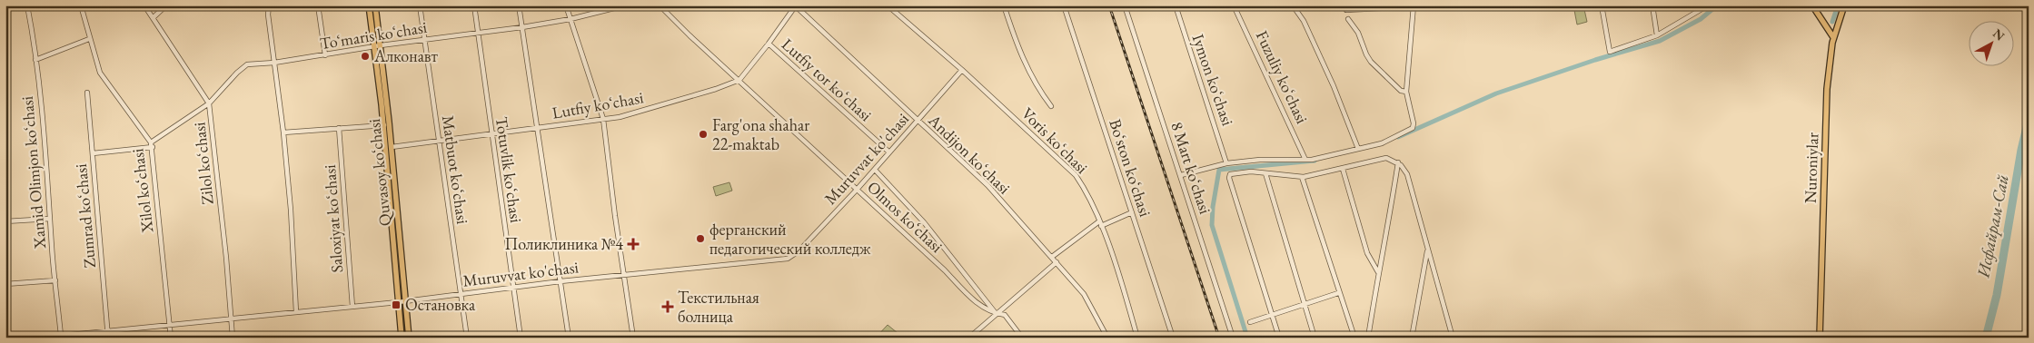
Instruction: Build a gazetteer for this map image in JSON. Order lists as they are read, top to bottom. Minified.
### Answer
{"streets":{"main road":["Nuroniylar","Quvasoy koʻchasi"],"street":["Toʻmaris koʻchasi","Fuzuliy koʻchasi","Lutfiy tor koʻchasi","Iymon koʻchasi","Lutfiy koʻchasi","Voris koʻchasi","Andijon koʻchasi","Muruvvat ko'chasi","Zilol koʻchasi","Boʻston koʻchasi","8 Mart koʻchasi","Matbuot koʻchasi","Totuvlik koʻchasi","Xamid Olimjon koʻchasi","Xilol koʻchasi","Zumrad koʻchasi","Olmos koʻchasi","Saloxiyat koʻchasi"]},"crossings":[["Toʻmaris koʻchasi","Zilol koʻchasi"],["Toʻmaris koʻchasi","Matbuot koʻchasi"],["Toʻmaris koʻchasi","Totuvlik koʻchasi"],["Toʻmaris koʻchasi","Quvasoy koʻchasi"],["Toʻmaris koʻchasi","Xilol koʻchasi"],["Lutfiy tor koʻchasi","Muruvvat ko'chasi"],["Lutfiy koʻchasi","Matbuot koʻchasi"],["Lutfiy koʻchasi","Totuvlik koʻchasi"],["Lutfiy koʻchasi","Quvasoy koʻchasi"],["Lutfiy koʻchasi","Olmos koʻchasi"],["Voris koʻchasi","Muruvvat ko'chasi"],["Andijon koʻchasi","Muruvvat ko'chasi"],["Muruvvat ko'chasi","Matbuot koʻchasi"],["Muruvvat ko'chasi","Totuvlik koʻchasi"],["Muruvvat ko'chasi","Quvasoy koʻchasi"],["Muruvvat ko'chasi","Olmos koʻchasi"]],"water":["Исфайрам-Сай"],"places":{"other":["Алконавт","Farg'ona shahar 22-maktab","ферганский педагогический колледж"],"health":["Поликлиника №4","Текстильная болница"],"transit":["Остановка"]},"north":"top right"}
